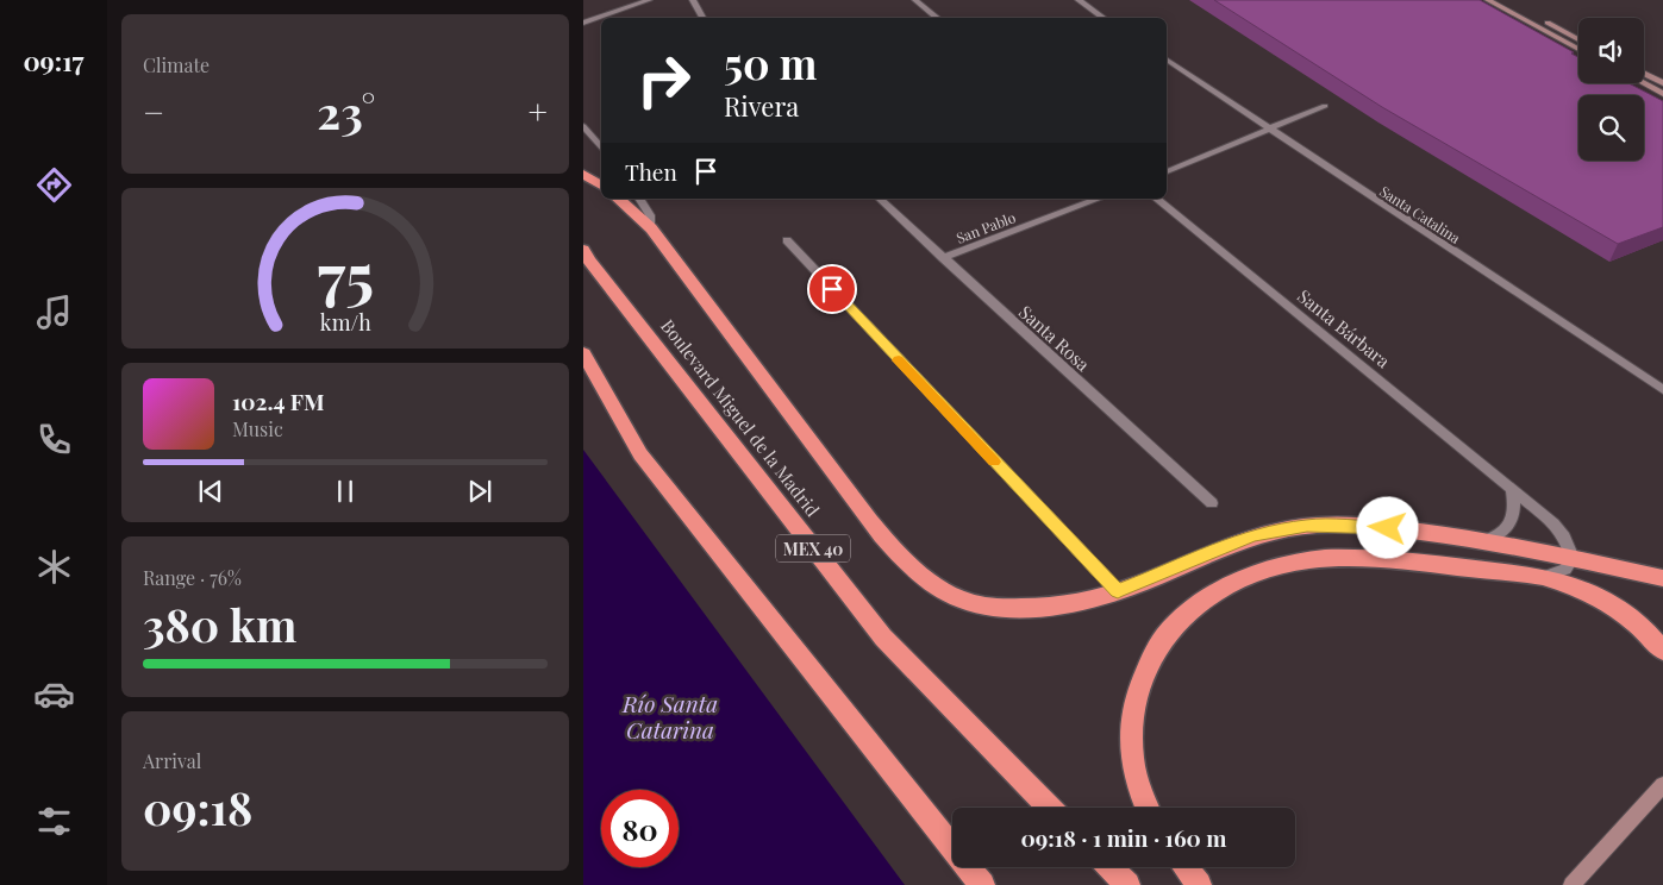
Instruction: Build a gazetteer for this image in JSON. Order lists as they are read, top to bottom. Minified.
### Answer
{"streets":{"highway":["Boulevard Miguel de la Madrid","MEX 40"],"street":["Santa Catalina","San Pablo","Santa Bárbara","Santa Rosa"]},"crossings":[["San Pablo","Santa Rosa"]],"water":["Río Santa Catarina"],"page":{"tabs":"09:17","tile":["Climate",["Range · 76%","380 km"],["Arrival","09:18"]],"turn":["50 m","Rivera"],"heat":["−","23°","+"],"then":"Then","song":["102.4 FM","Music"],"limit":"80","trip":"09:18 · 1 min · 160 m","gauge":["75","km/h"]}}
